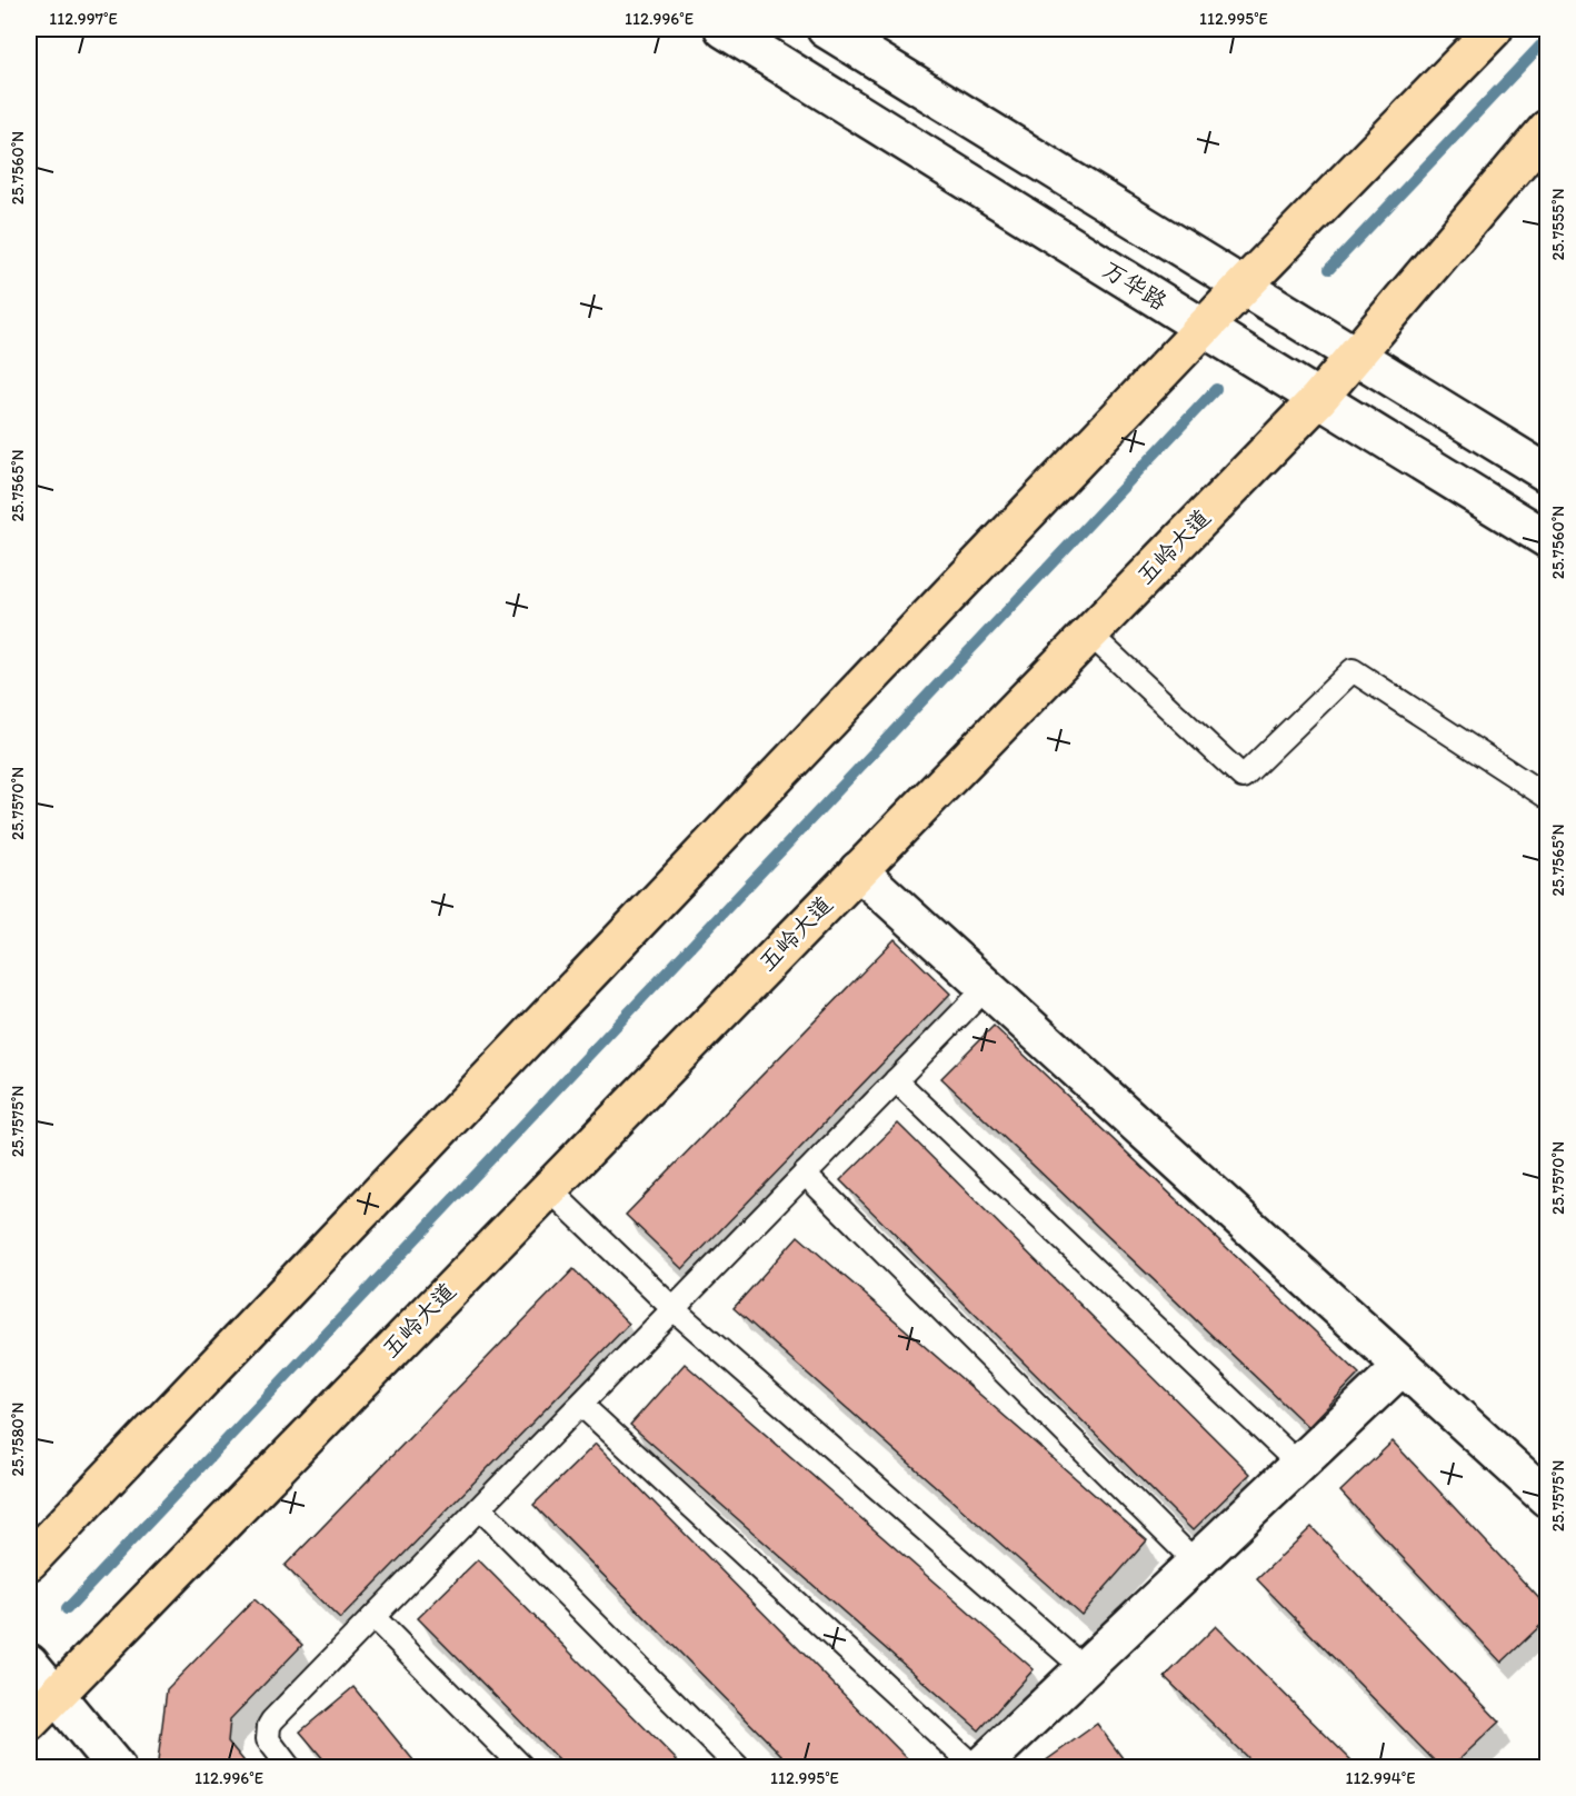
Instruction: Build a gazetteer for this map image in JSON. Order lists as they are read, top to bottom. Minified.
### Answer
{"streets":{"main road":["万华路","五岭大道"]},"crossings":[["万华路","五岭大道"]],"coordinates":["112.997°E","112.996°E","112.995°E","25.7560°N","25.7555°N","25.7565°N","25.7570°N","25.7575°N","25.7580°N","112.994°E"]}
